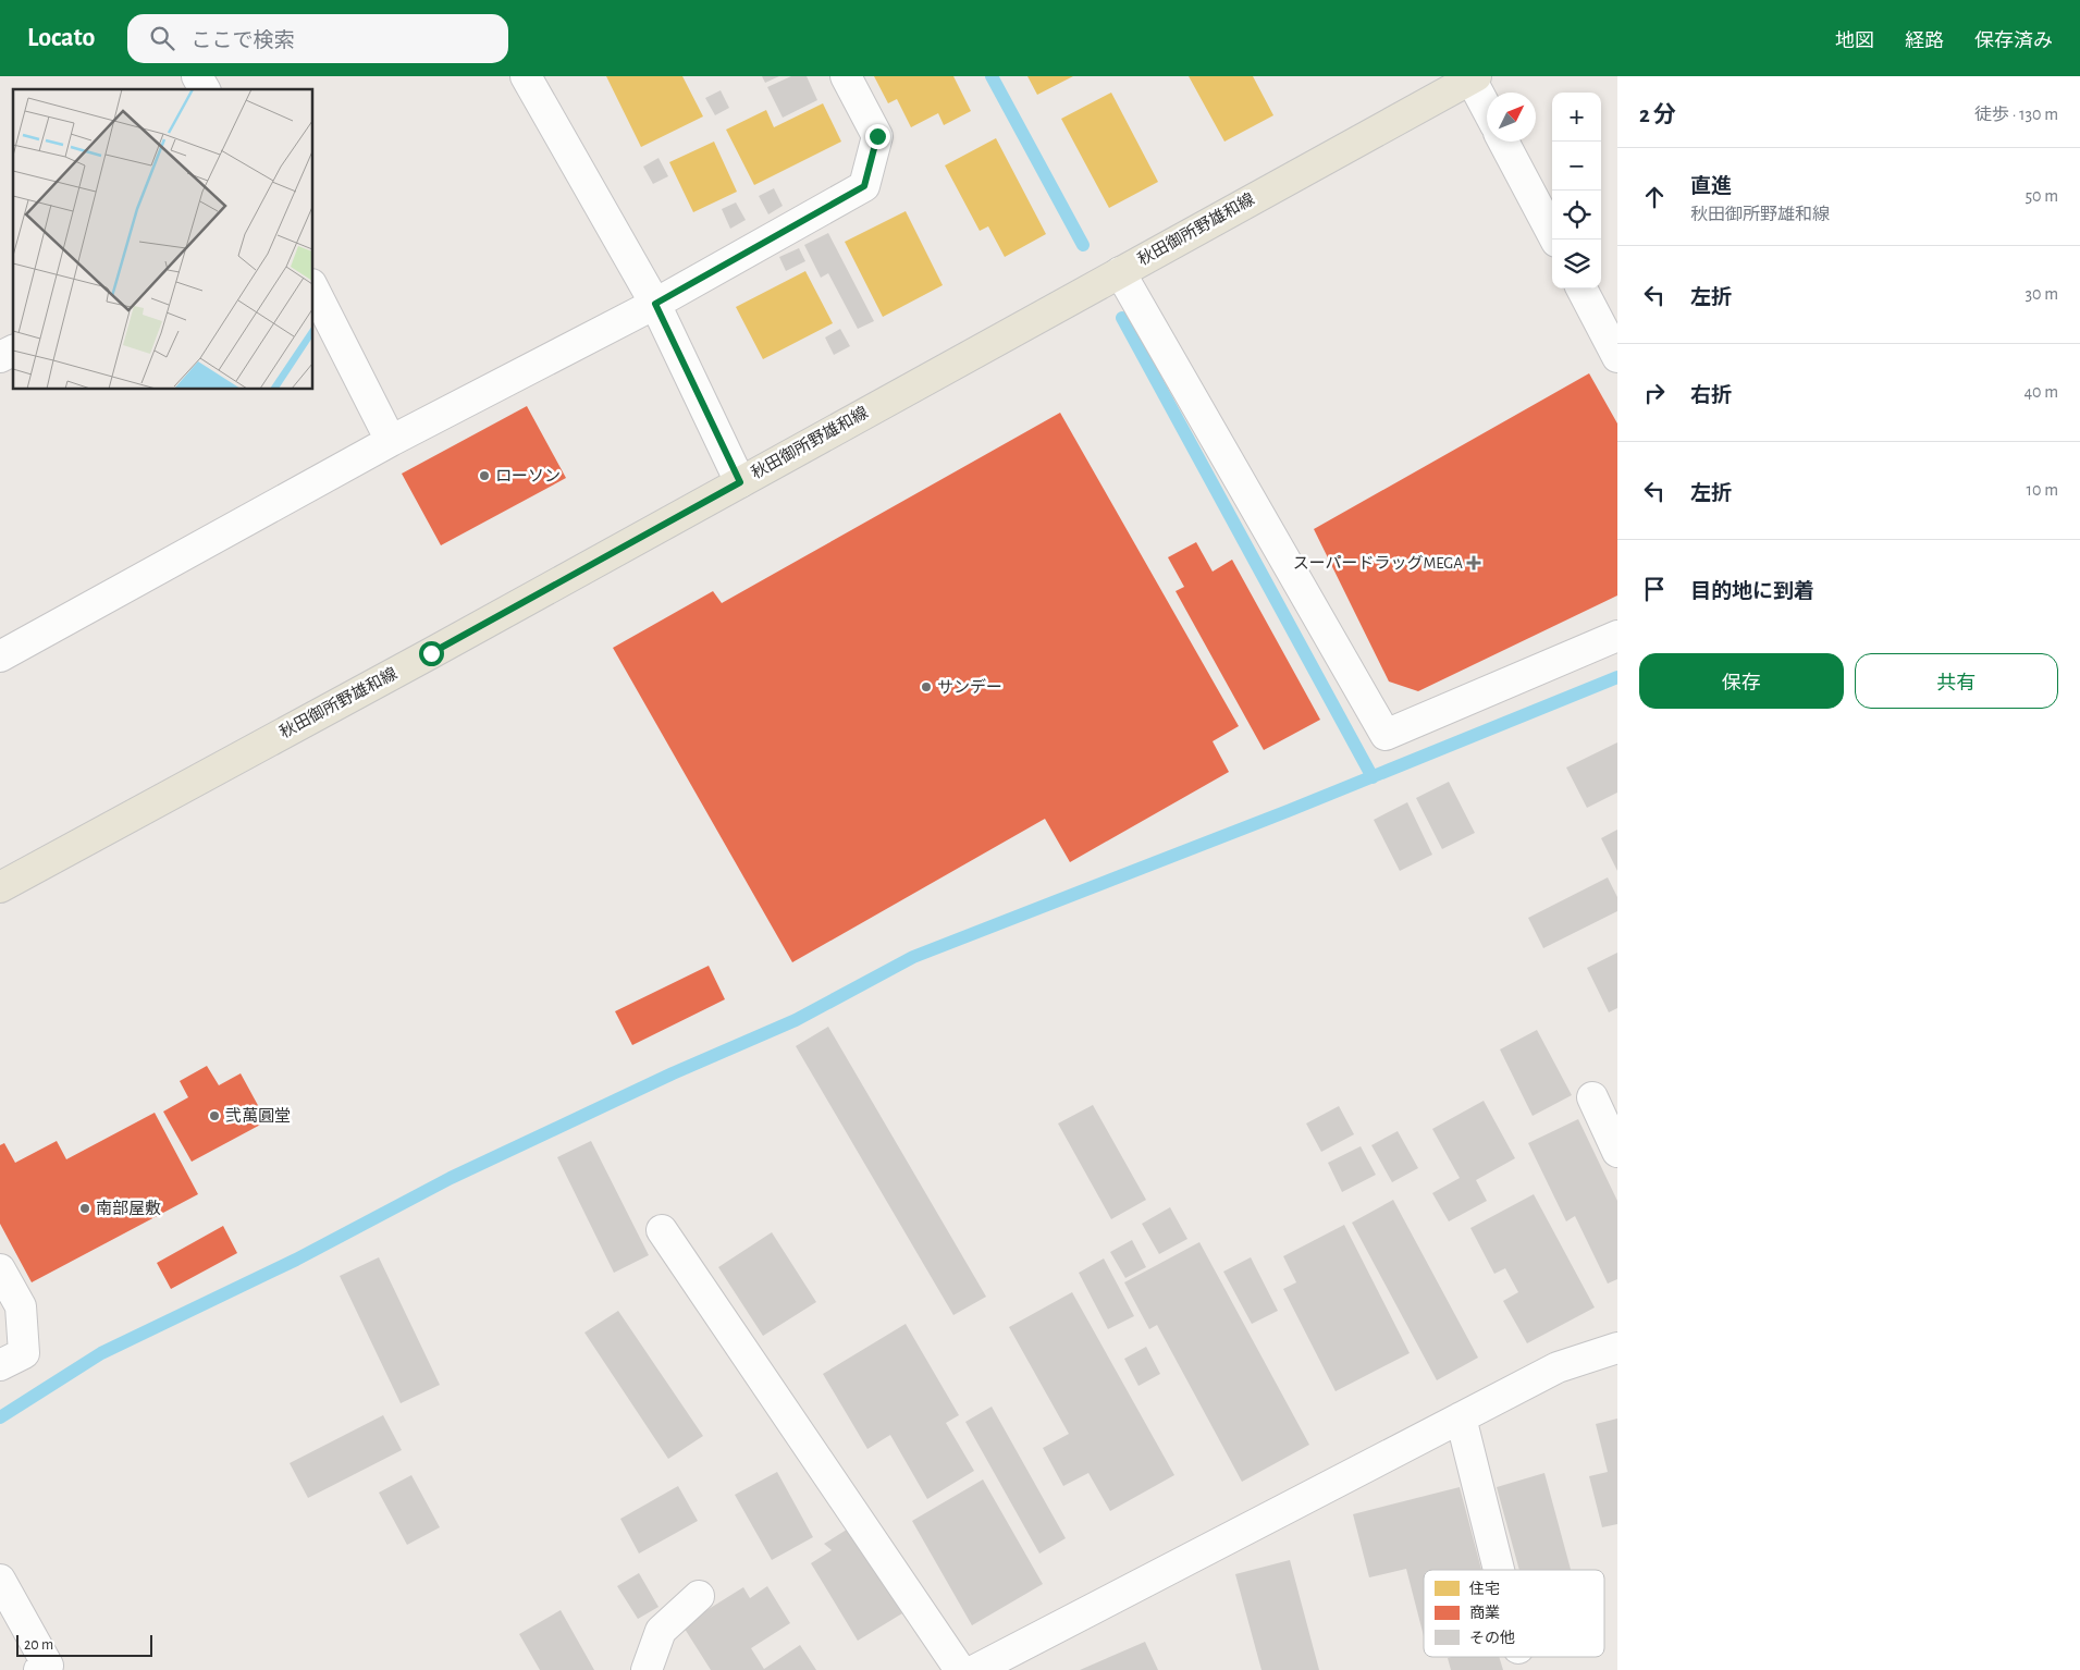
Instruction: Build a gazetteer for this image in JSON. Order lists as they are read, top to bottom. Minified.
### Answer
{"streets":{"main road":["秋田御所野雄和線"]},"places":{"other":["ローソン","サンデー","弐萬圓堂","南部屋敷"],"health":["スーパードラッグMEGA"]},"legend":["住宅","商業","その他"],"scale_bar":"20 m","north":"top right","page":{"header":"Locato","search":"ここで検索","nav":["地図","経路","保存済み"],"heading":["2 分","徒歩 · 130 m"],"map_buttons":["+","−"],"list":[["直進","秋田御所野雄和線","50 m"],["左折","30 m"],["右折","40 m"],["左折","10 m"],"目的地に到着"],"buttons":["保存","共有"],"scale":"20 m"}}
